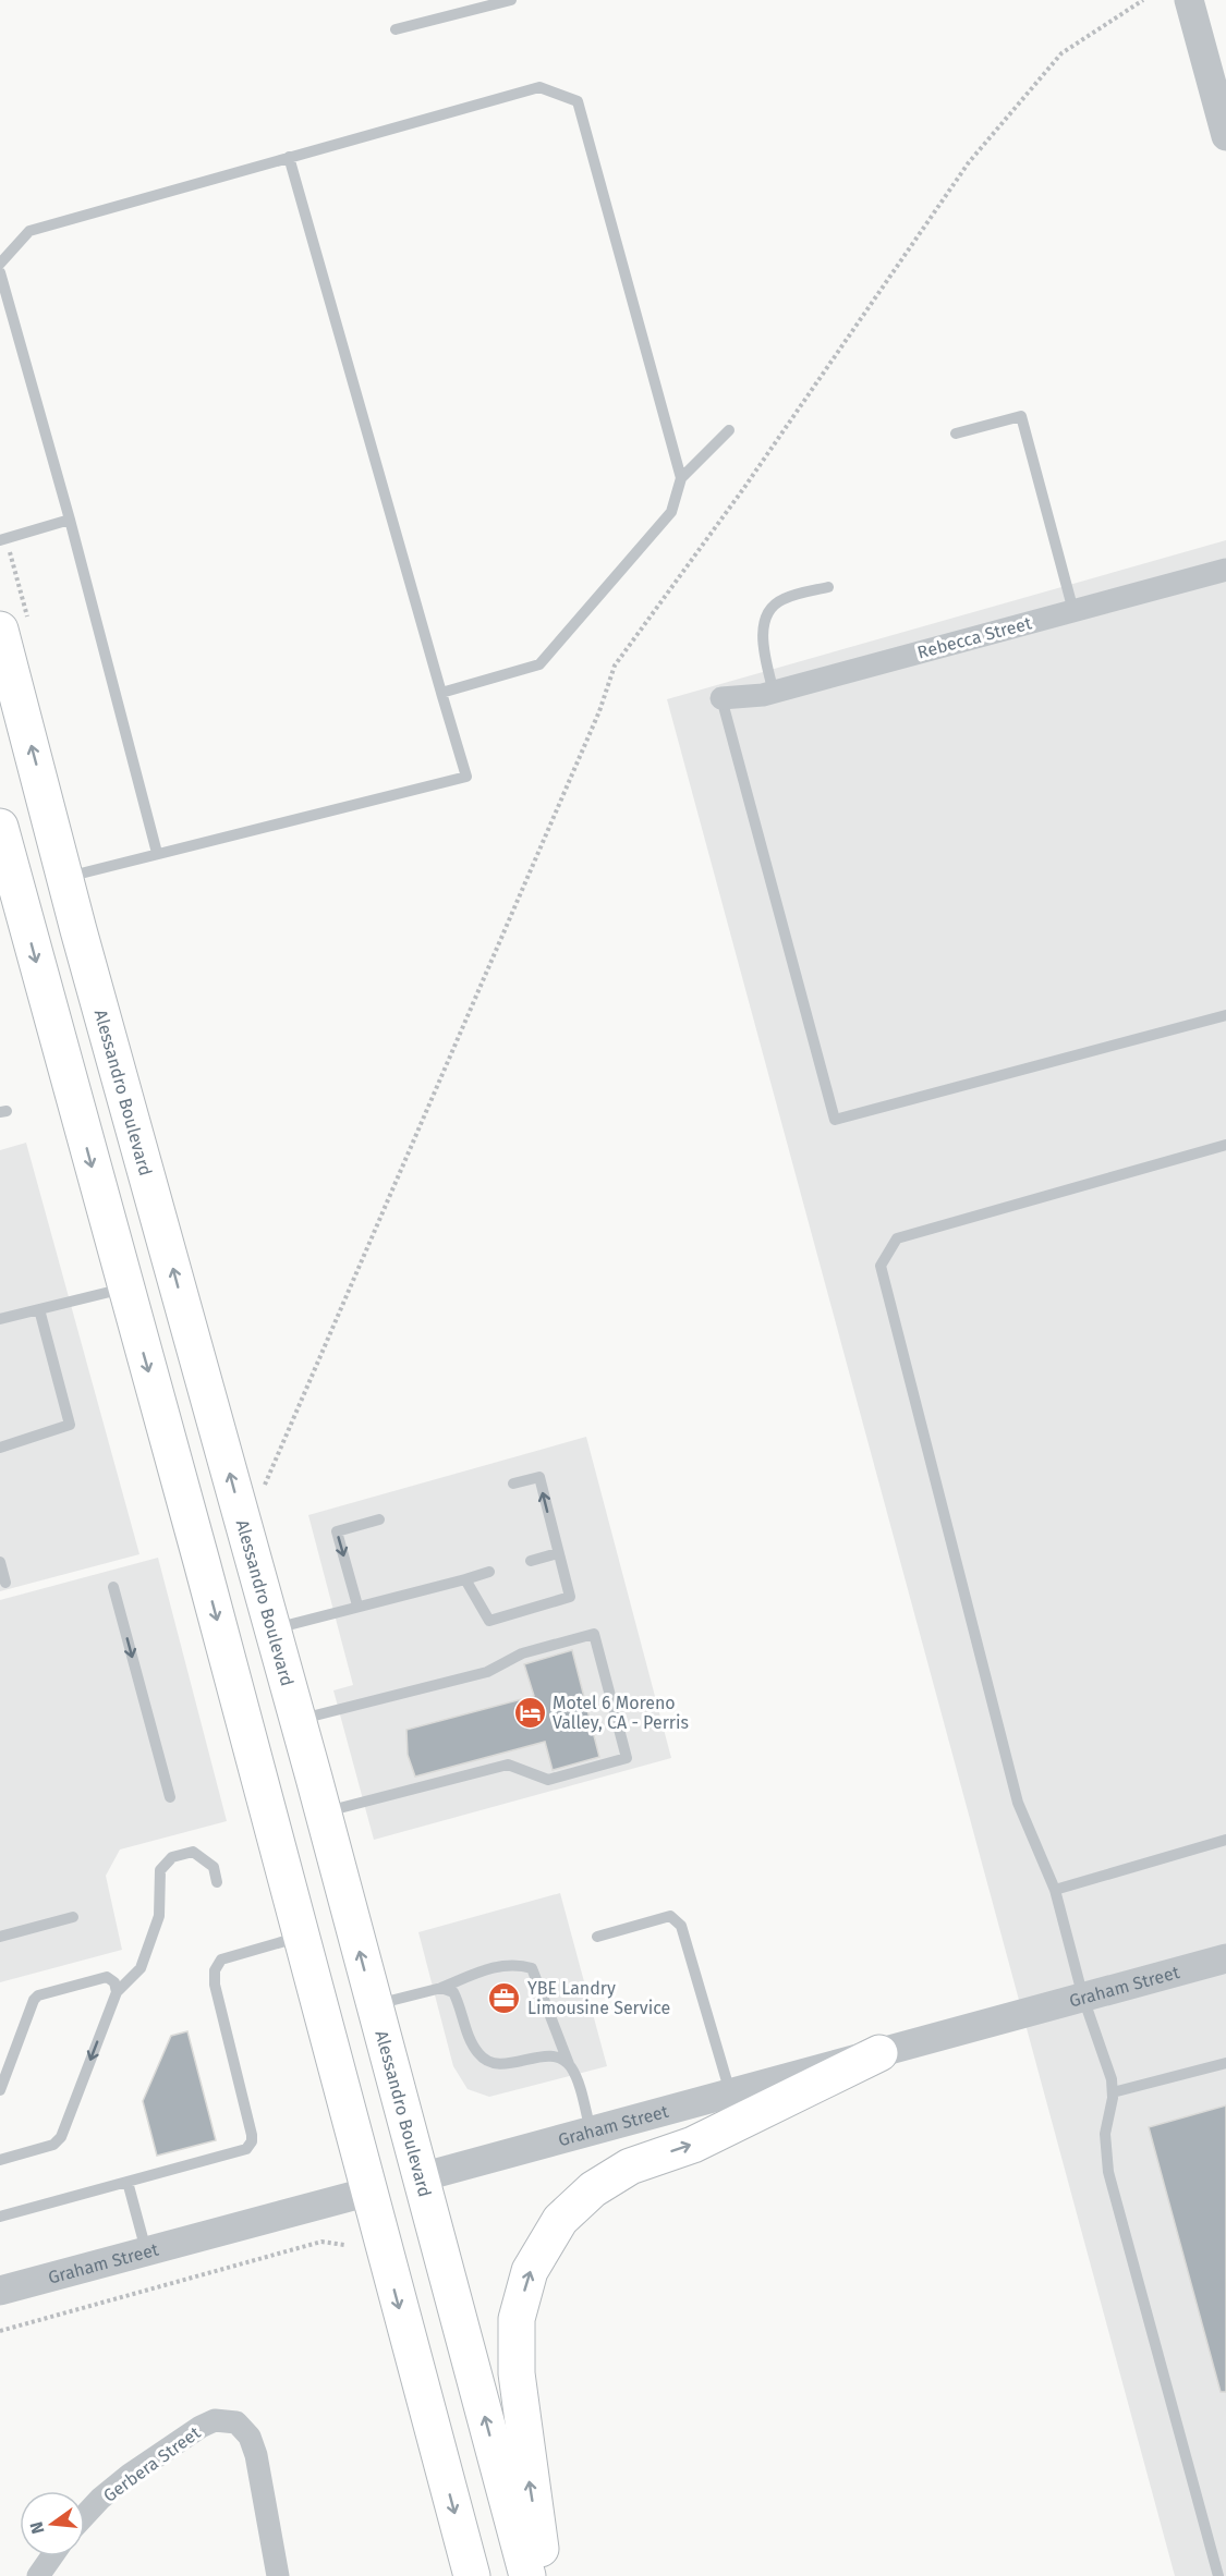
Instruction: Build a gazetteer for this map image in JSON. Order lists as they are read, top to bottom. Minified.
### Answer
{"streets":{"main road":["Alessandro Boulevard","Graham Street"],"street":["Rebecca Street","Gerbera Street"]},"crossings":[["Alessandro Boulevard","Graham Street"]],"places":{"hotel":["Motel 6 Moreno Valley, CA - Perris"],"office":["YBE Landry Limousine Service"]},"north":"left"}
